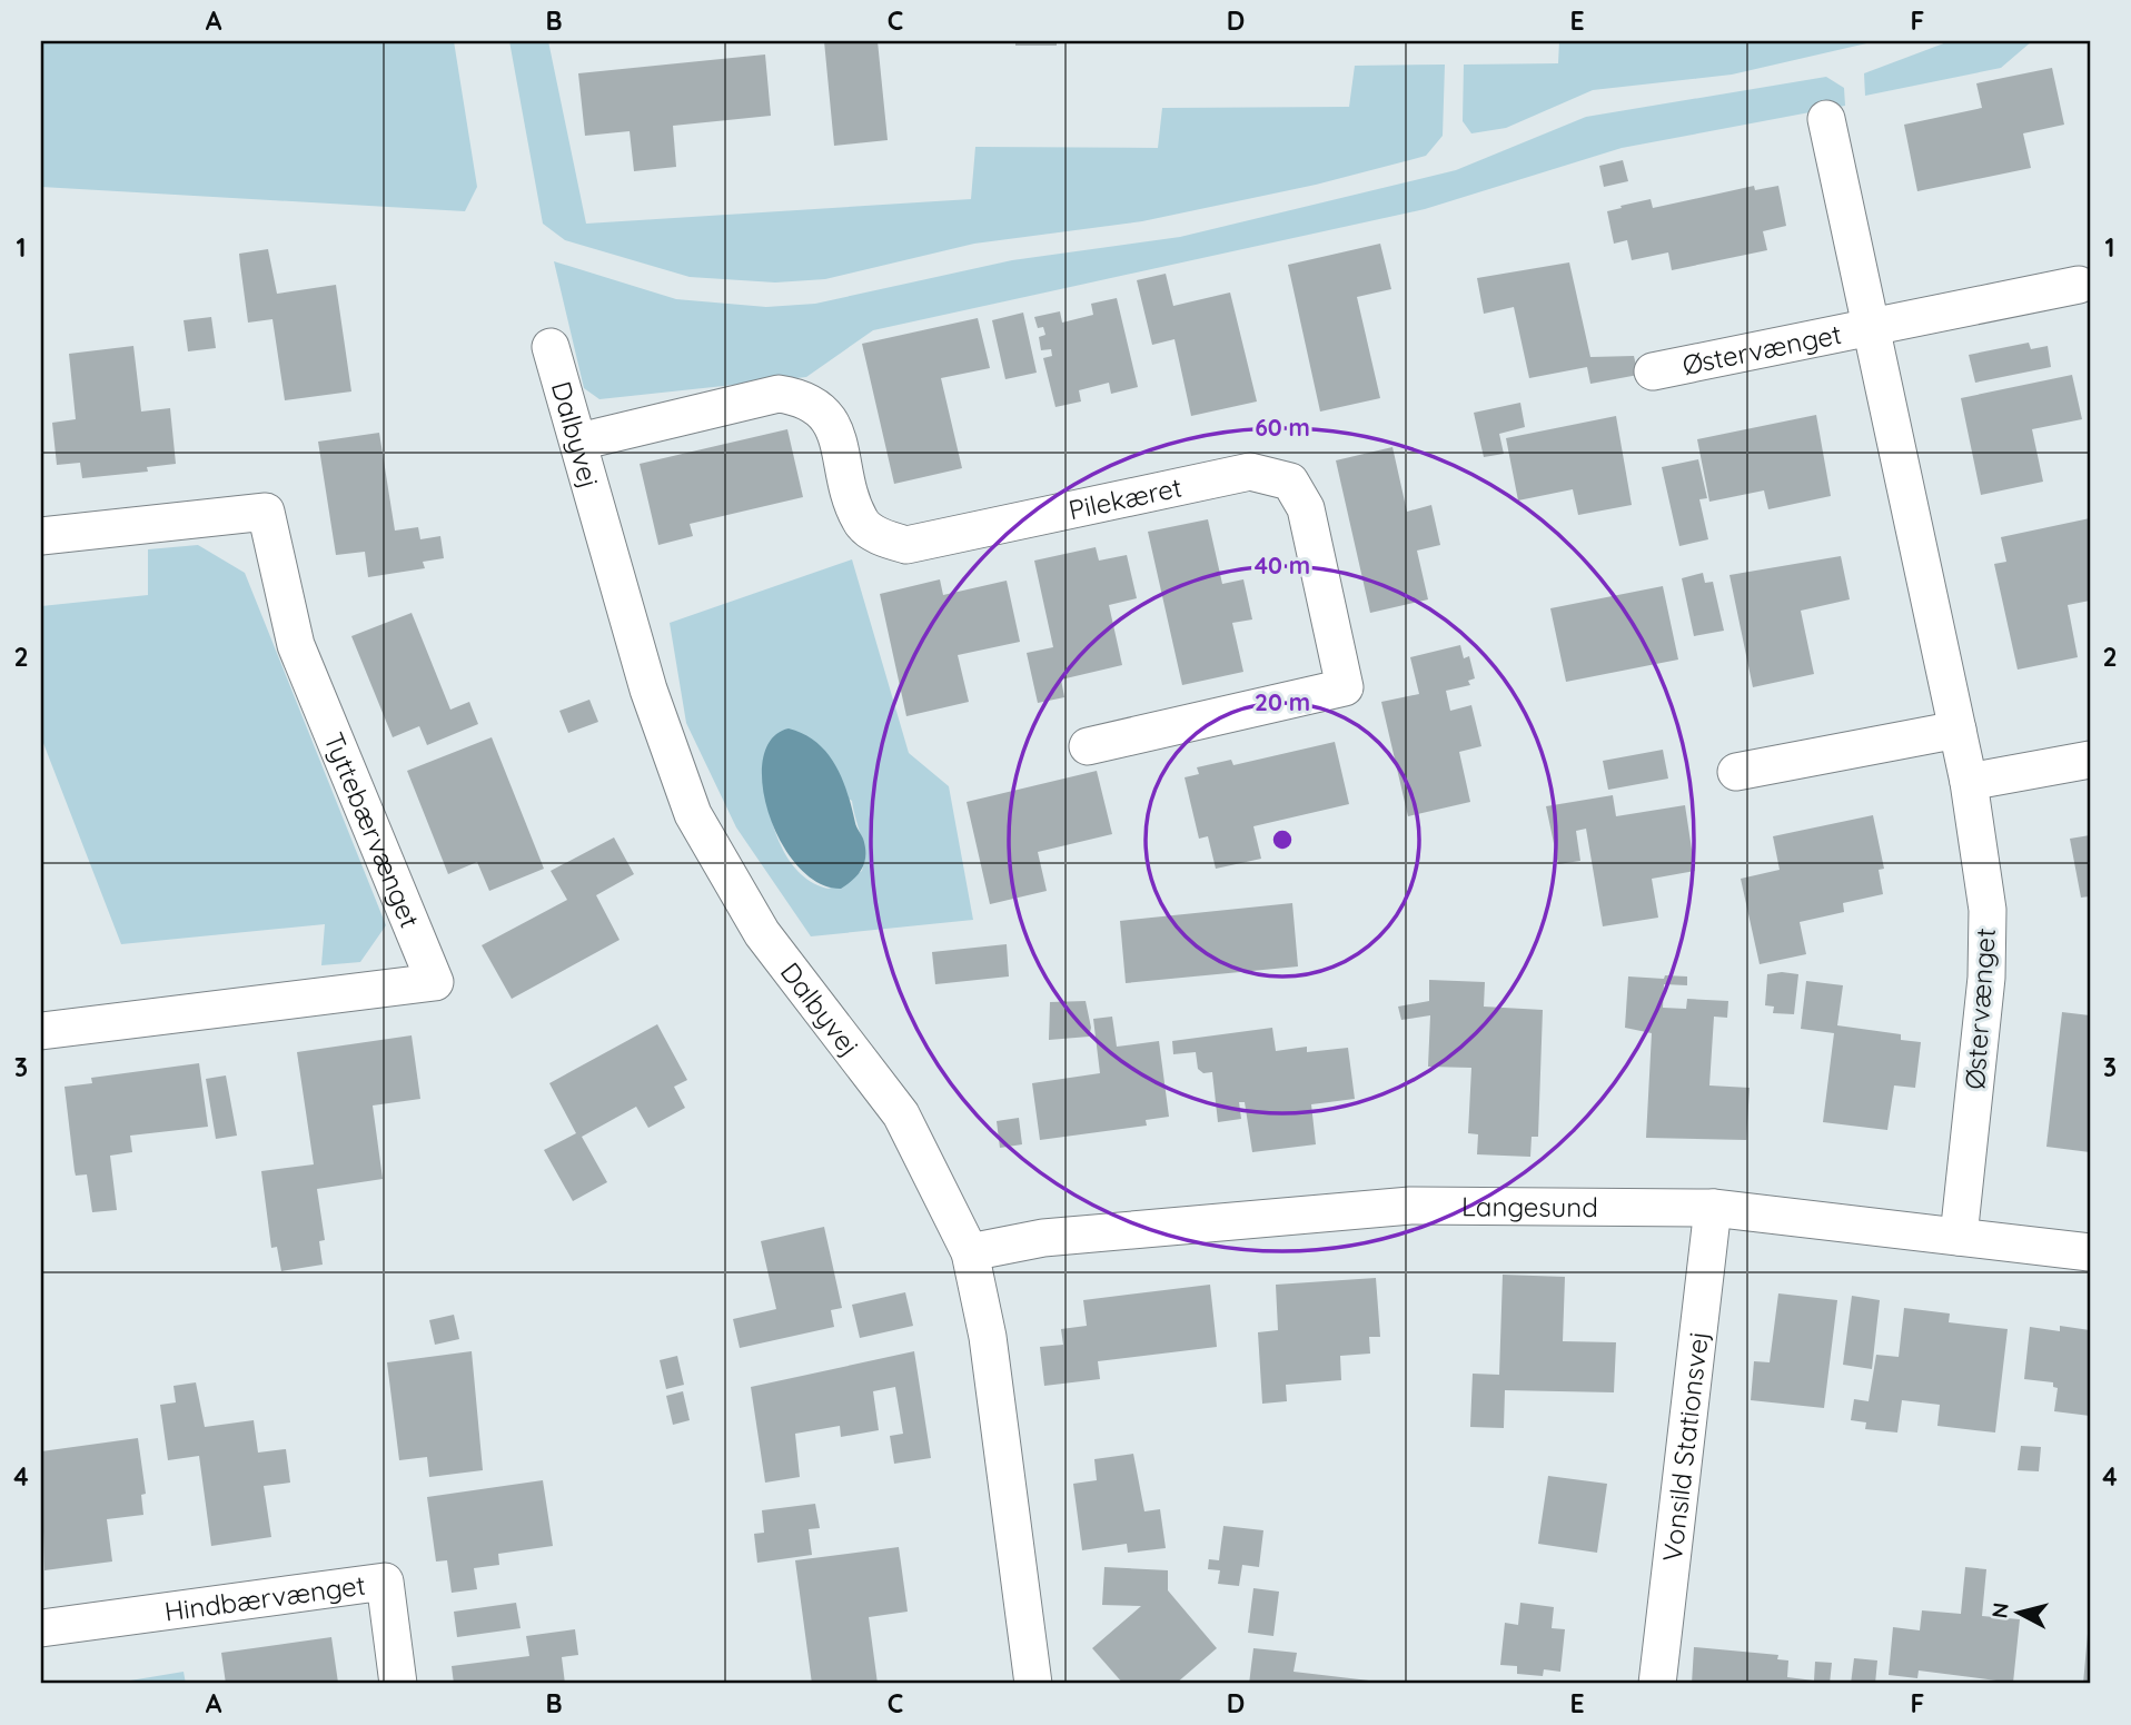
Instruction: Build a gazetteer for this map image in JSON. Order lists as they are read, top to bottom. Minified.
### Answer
{"streets":{"street":["Østervænget","Dalbyvej","Pilekæret","Tyttebærvænget","Langesund","Vonsild Stationsvej","Hindbærvænget"]},"crossings":[["Østervænget","Langesund"],["Dalbyvej","Pilekæret"],["Dalbyvej","Langesund"],["Langesund","Vonsild Stationsvej"]],"north":"left","grid":{"columns":["A","B","C","D","E","F"],"rows":["1","2","3","4"]},"rings":["60 m","40 m","20 m"]}
